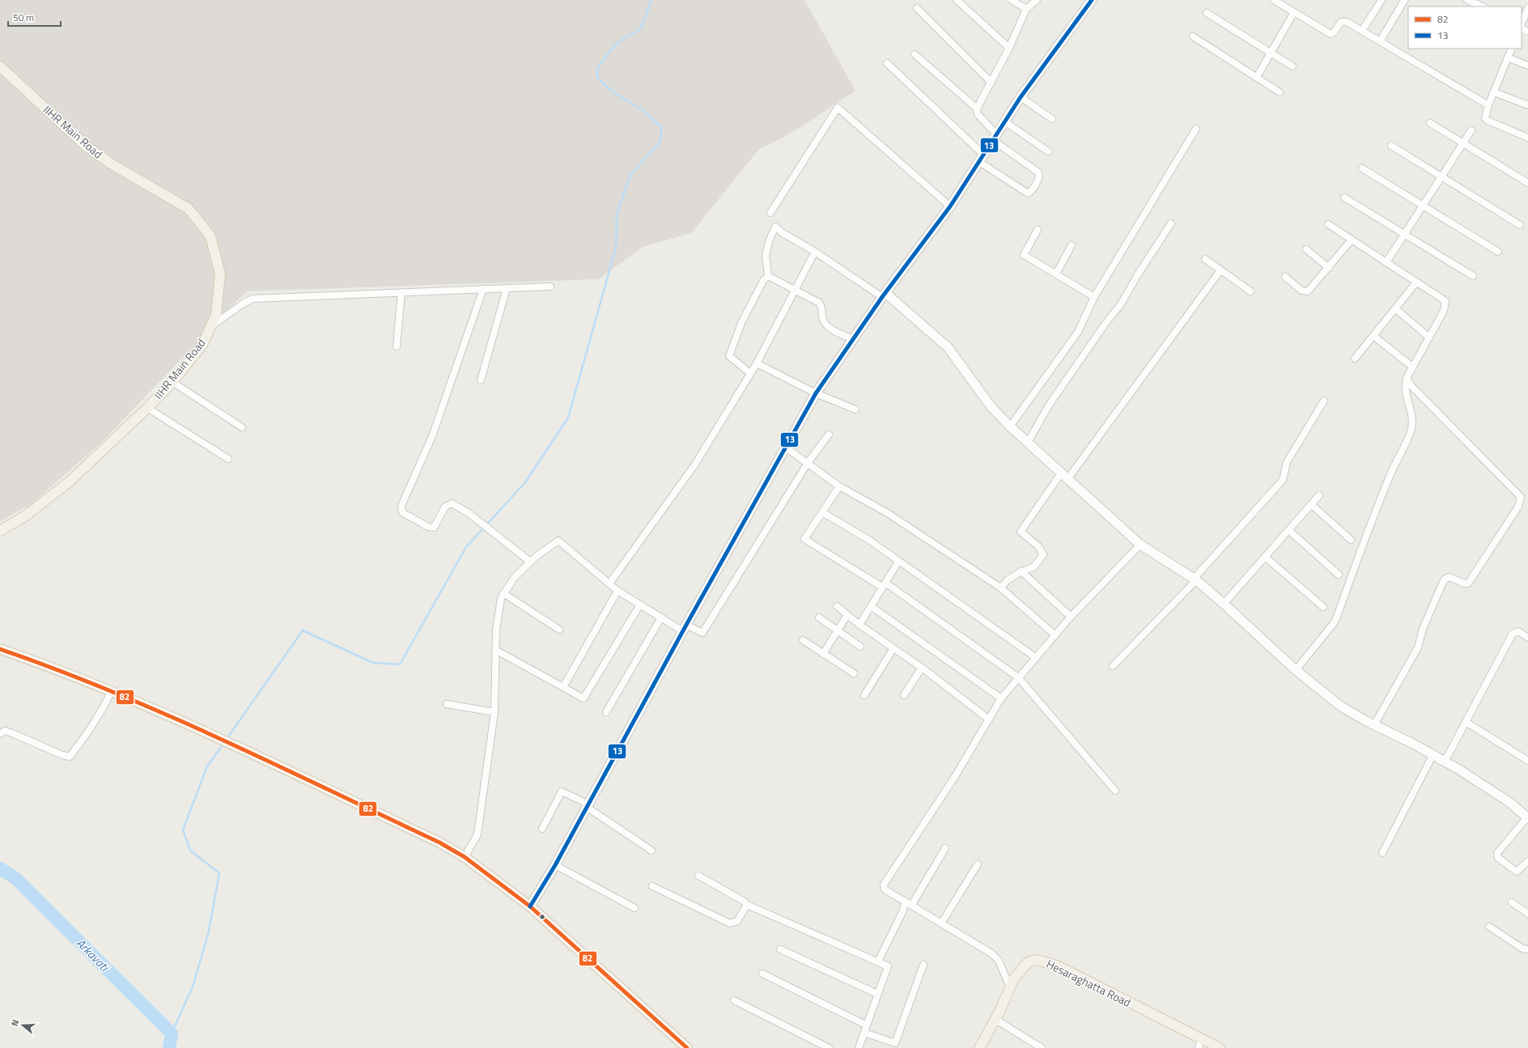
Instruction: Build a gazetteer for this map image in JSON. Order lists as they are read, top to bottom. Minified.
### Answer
{"streets":{"main road":["IIHR Main Road","Hesaraghatta Road"]},"water":["Arkavati"],"lines":["transit line 13","transit line 82"],"legend":["82","13"],"scale_bar":"50 m","north":"left"}
